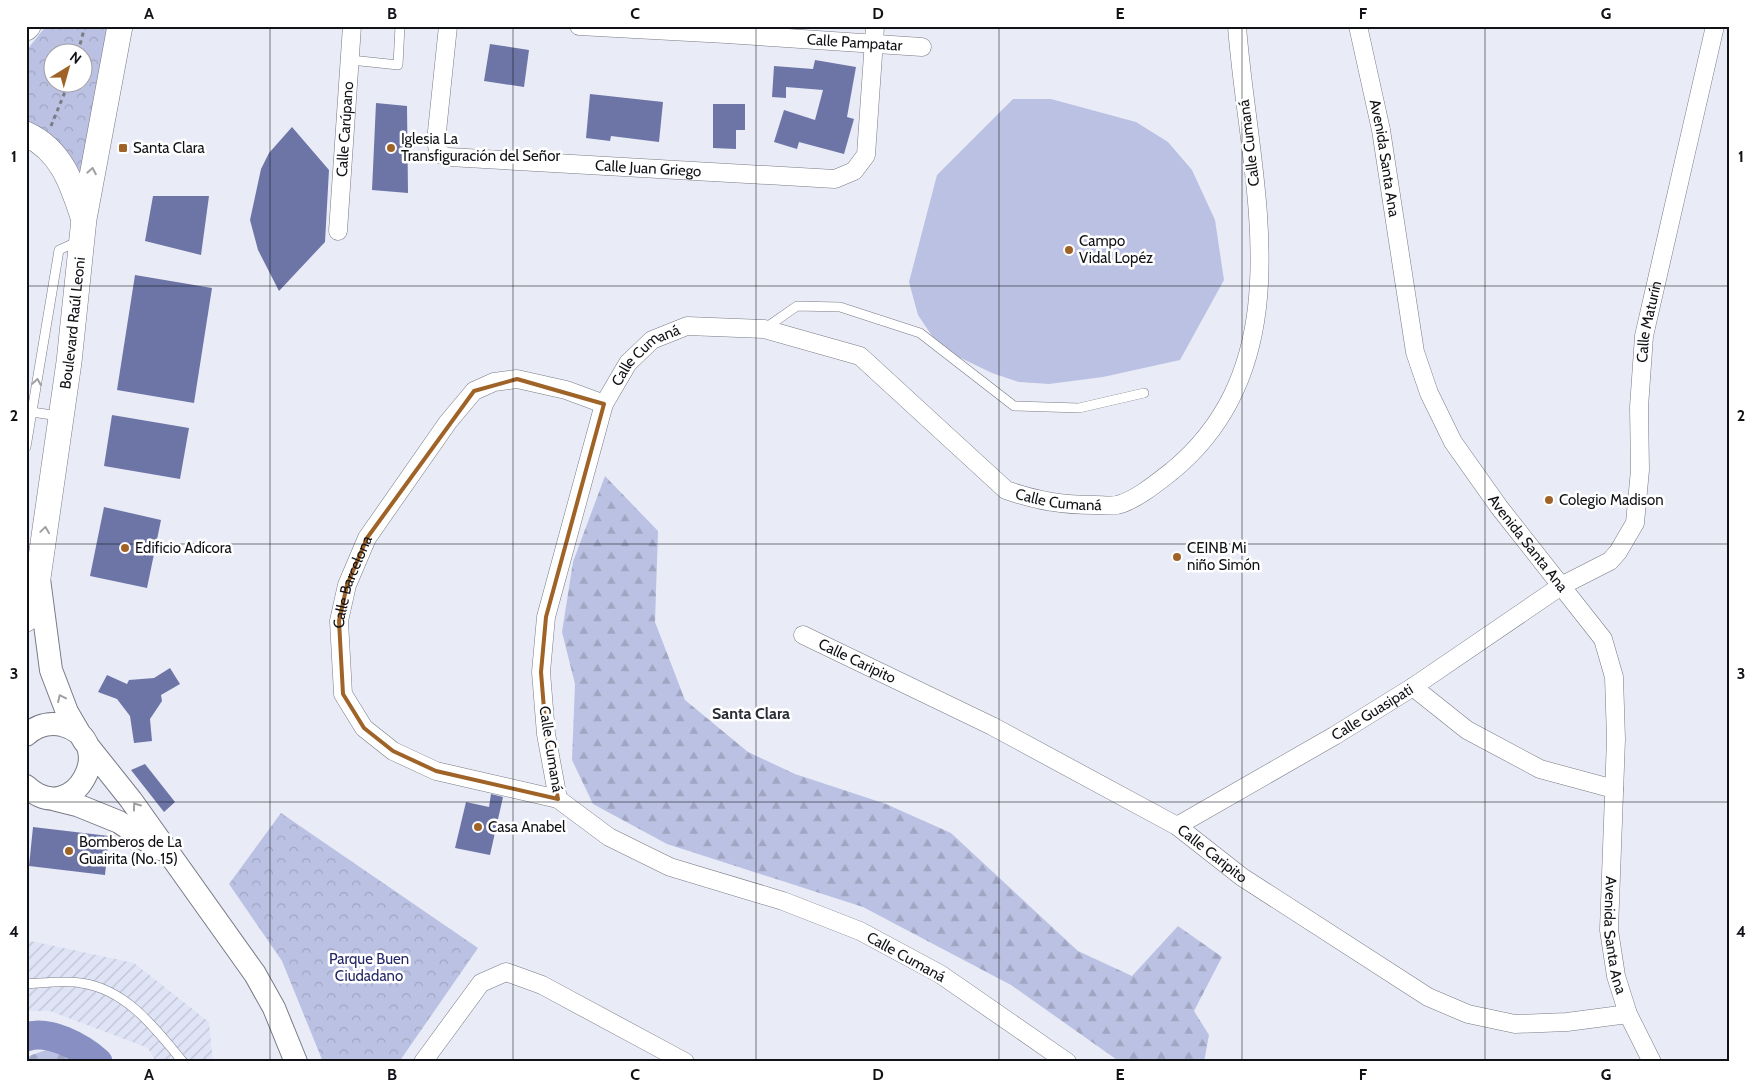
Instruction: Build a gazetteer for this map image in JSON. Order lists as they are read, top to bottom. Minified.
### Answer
{"streets":{"main road":["Boulevard Raúl Leoni"],"street":["Calle Pampatar","Calle Carúpano","Calle Cumaná","Avenida Santa Ana","Calle Juan Griego","Calle Maturín","Calle Barcelona","Calle Caripito","Calle Guasipati"]},"crossings":[["Calle Pampatar","Calle Juan Griego"],["Calle Cumaná","Calle Barcelona"],["Avenida Santa Ana","Calle Maturín"],["Avenida Santa Ana","Calle Caripito"],["Avenida Santa Ana","Calle Guasipati"],["Calle Maturín","Calle Guasipati"],["Calle Caripito","Calle Guasipati"]],"one_way":["Boulevard Raúl Leoni"],"districts":["Santa Clara"],"parks":["Parque Buen Ciudadano"],"places":{"transit":["Santa Clara"],"other":["Iglesia La Transfiguración del Señor","Campo Vidal Lopéz","Colegio Madison","Edificio Adícora","CEINB Mi niño Simón","Casa Anabel","Bomberos de La Guairita (No. 15)"]},"north":"top right","grid":{"columns":["A","B","C","D","E","F","G"],"rows":["1","2","3","4"]}}
